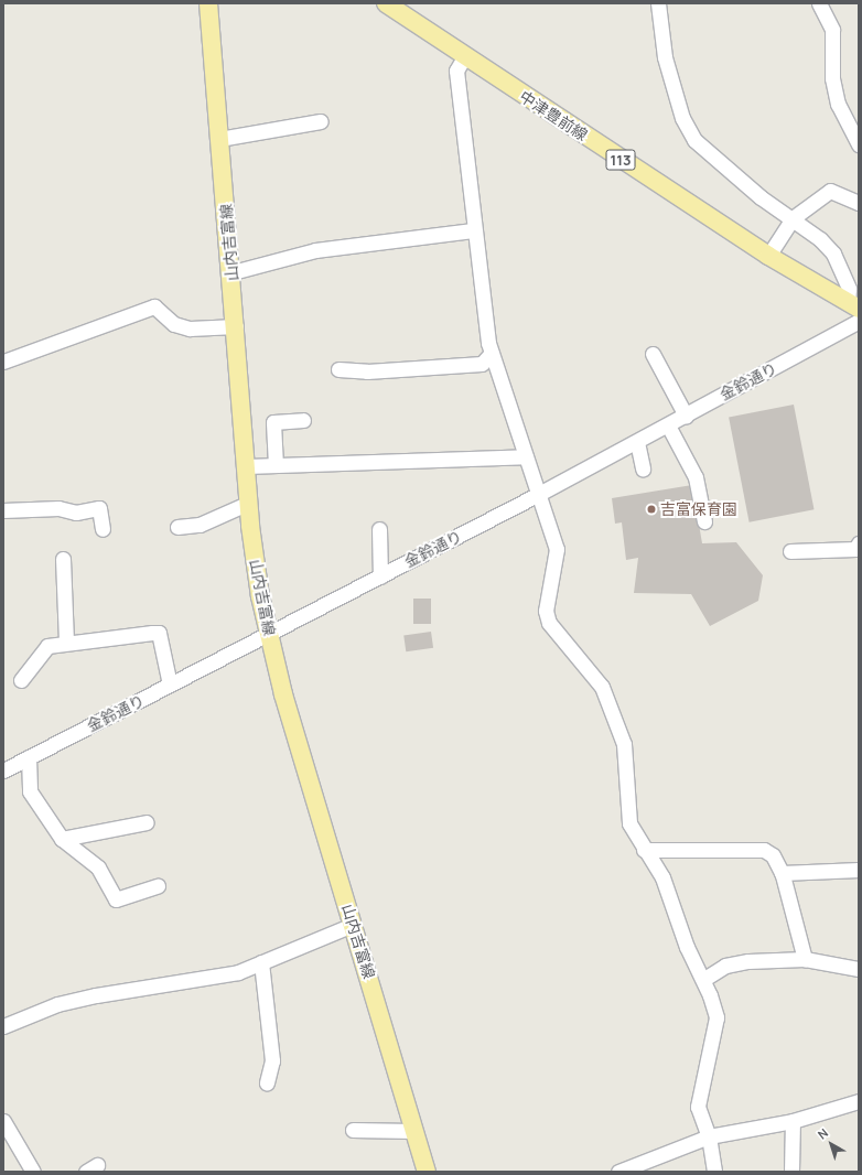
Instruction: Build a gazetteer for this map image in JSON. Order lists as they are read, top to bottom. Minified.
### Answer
{"streets":{"main road":["中津豊前線","113","山内吉富線"],"street":["金鈴通り"]},"crossings":[["山内吉富線","金鈴通り"]],"places":["吉富保育園"],"north":"top left"}
